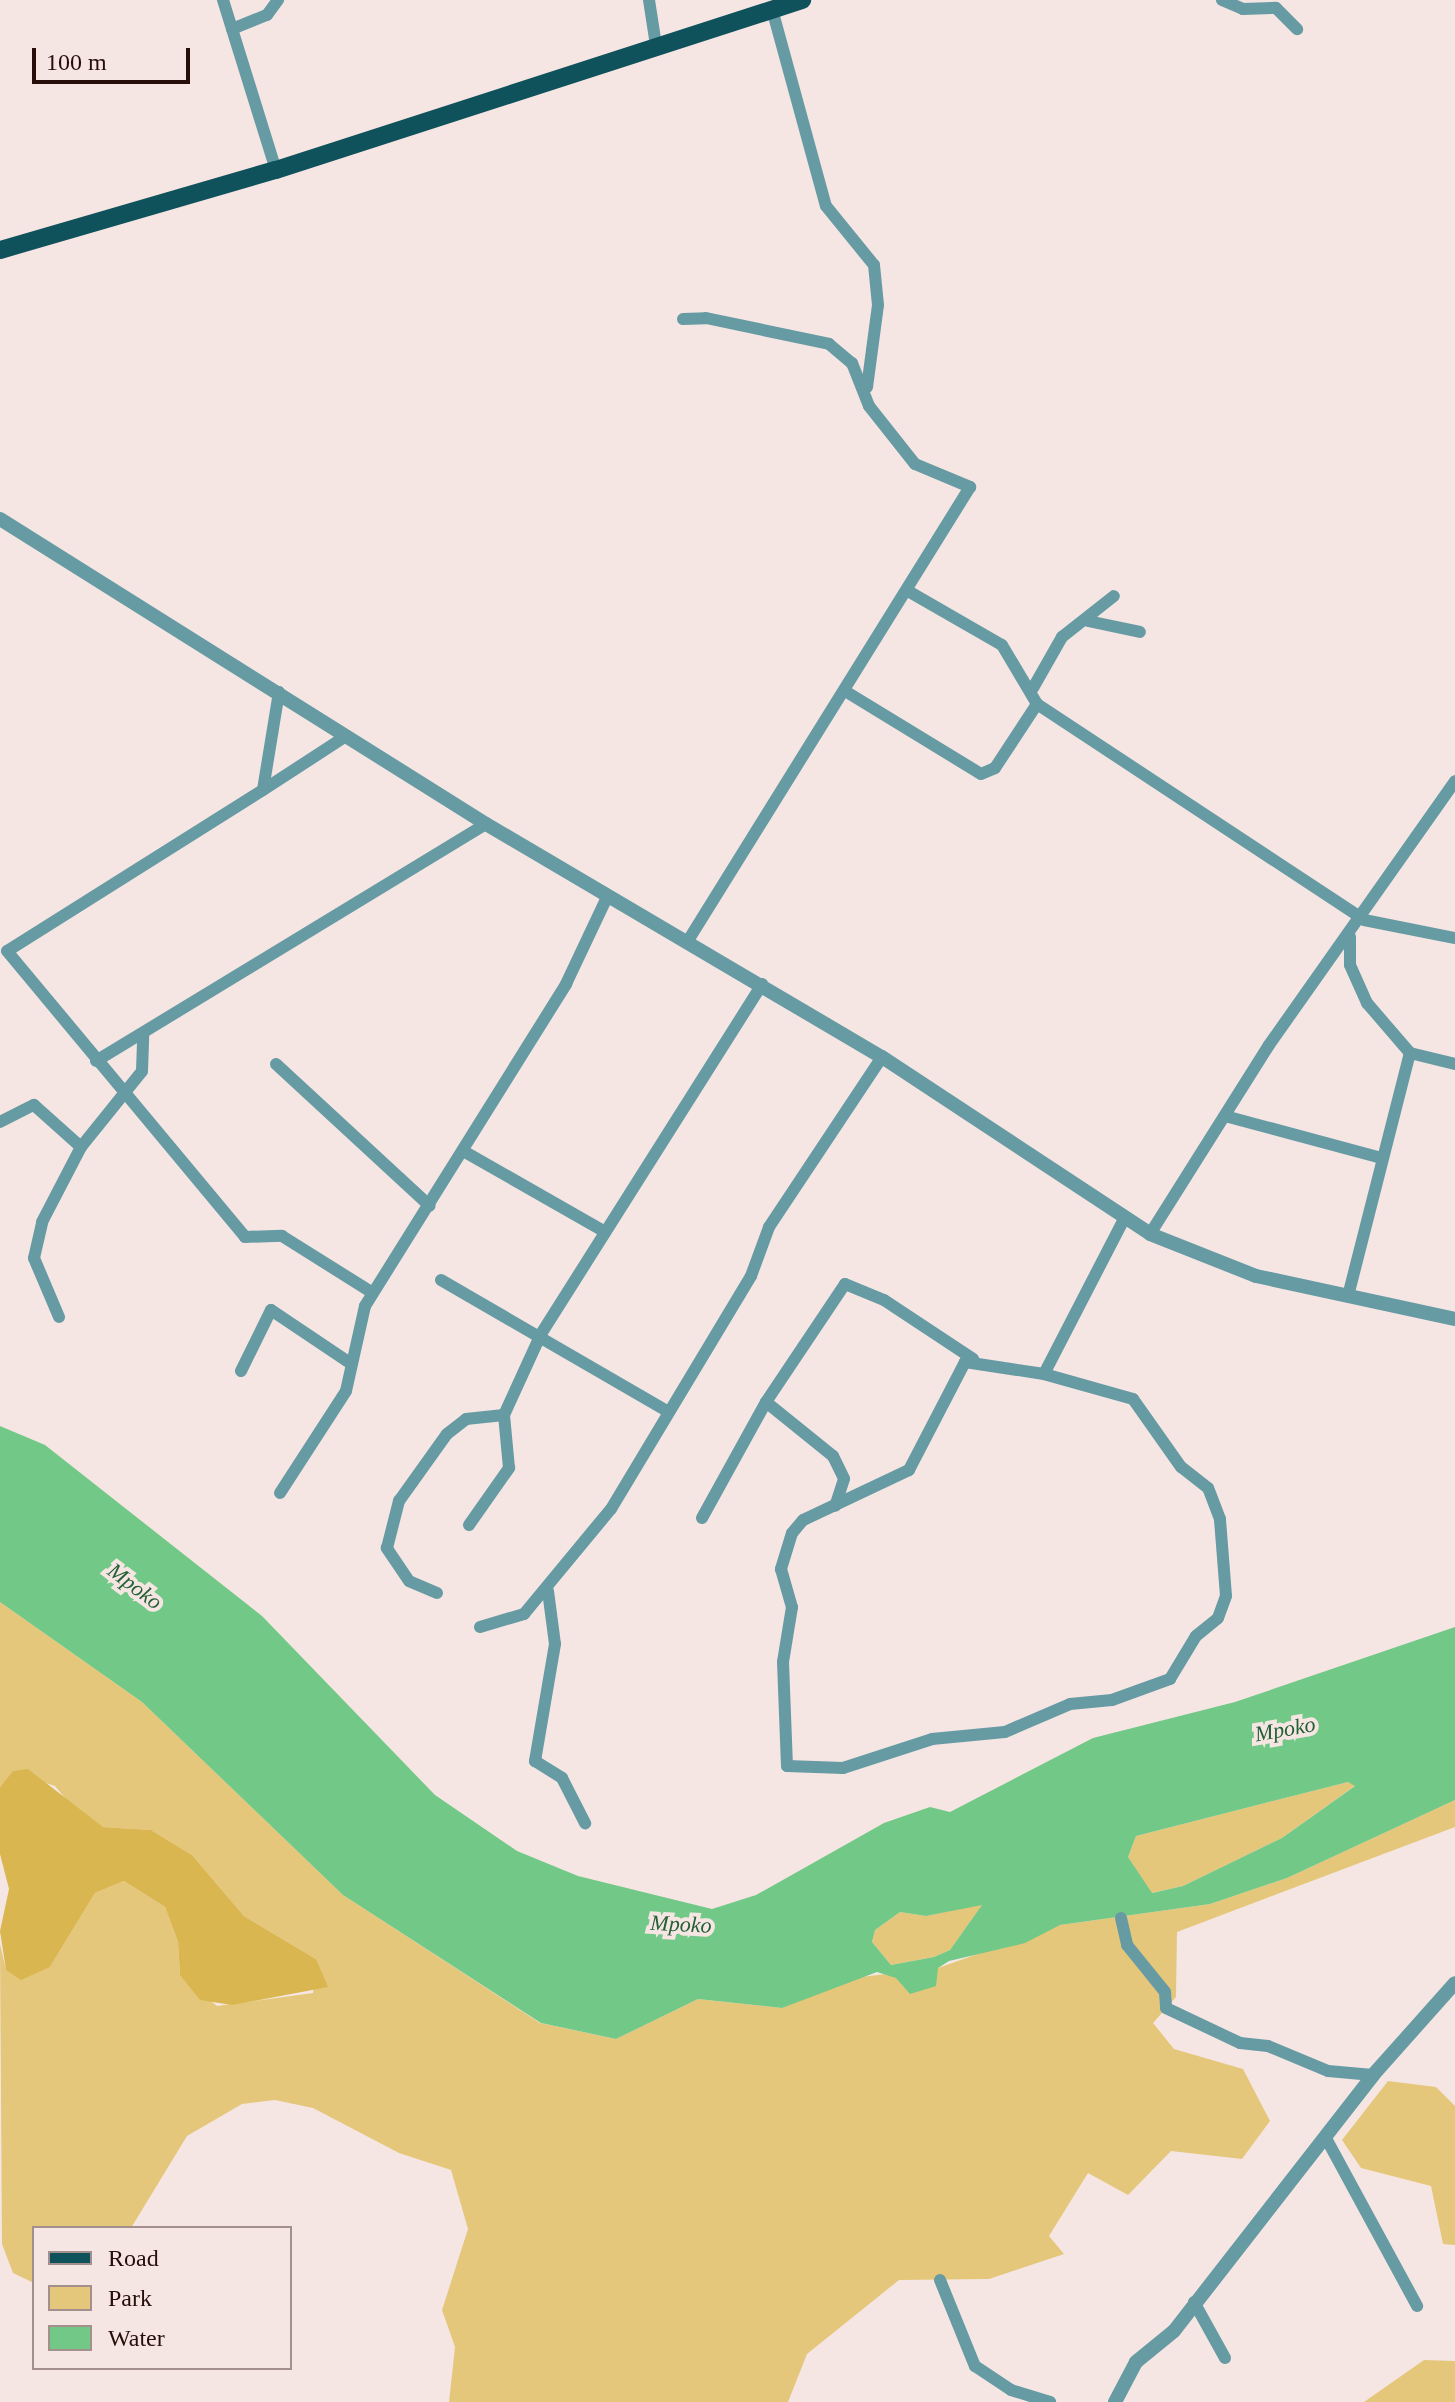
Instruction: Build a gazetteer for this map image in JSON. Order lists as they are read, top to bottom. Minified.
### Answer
{"water":["Mpoko"],"legend":["Road","Park","Water"],"scale_bar":"100 m"}
